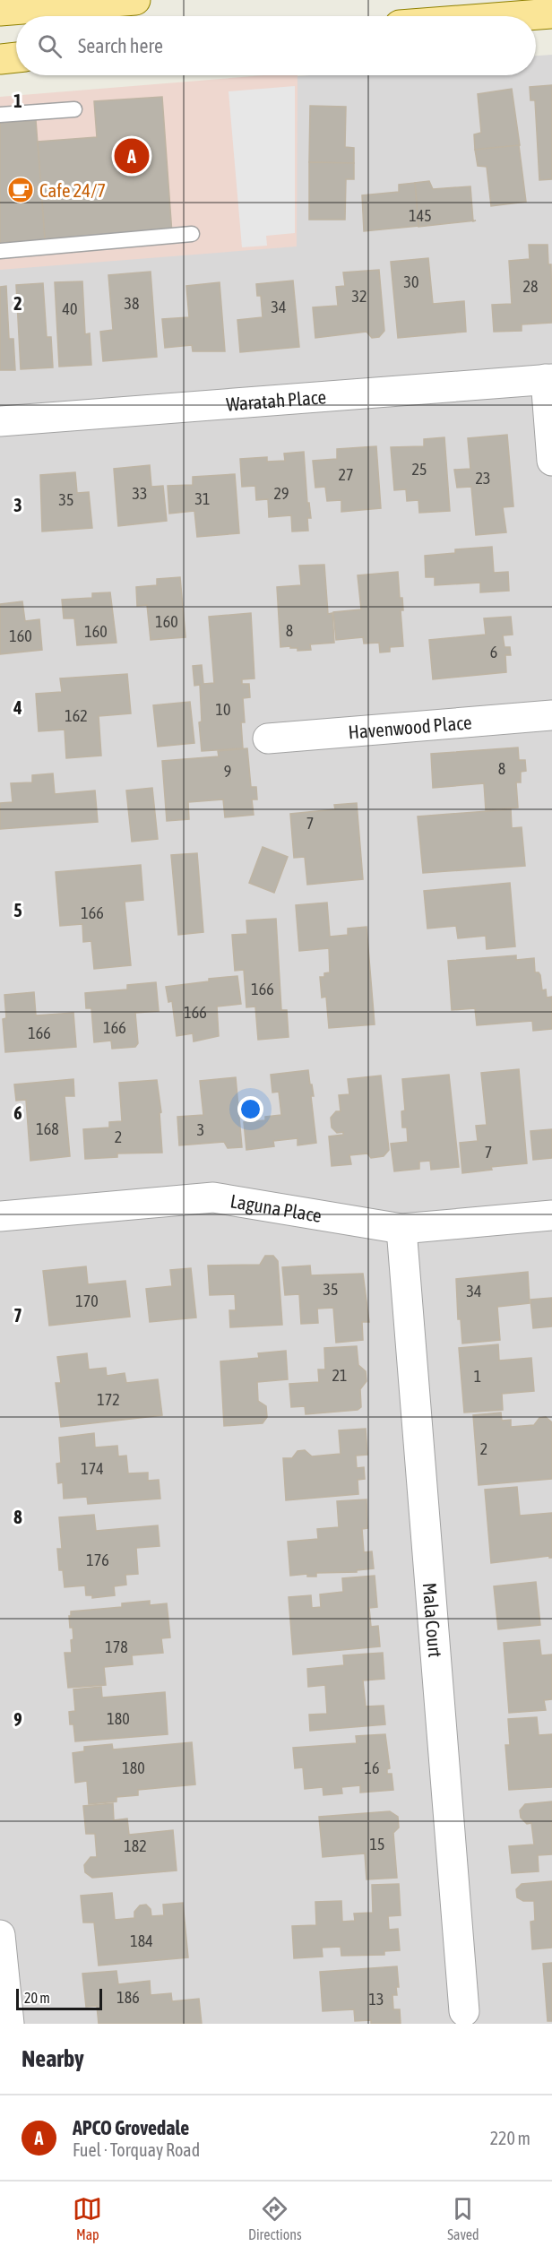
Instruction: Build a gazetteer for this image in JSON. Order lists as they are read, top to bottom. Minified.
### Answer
{"streets":{"street":["Waratah Place","Havenwood Place","Laguna Place","Mala Court"]},"crossings":[["Laguna Place","Mala Court"]],"places":{"cafe":["Cafe 24/7"]},"house_numbers":["145","30","28","32","38","34","40","25","27","23","33","29","31","35","160","8","160","160","6","10","162","8","9","7","166","166","166","166","166","168","3","2","7","35","34","170","21","1","172","2","174","176","178","180","180","16","15","182","184","186","13"],"scale_bar":"20 m","page":{"search":"Search here","pins":"A","scale":"20 m","heading":"Nearby","list":[{"mark":"A","name":"APCO Grovedale","note":"Fuel · Torquay Road","value":"220 m"}],"nav":["Map","Directions","Saved"]},"grid":{"rows":["1","2","3","4","5","6","7","8","9"]}}
